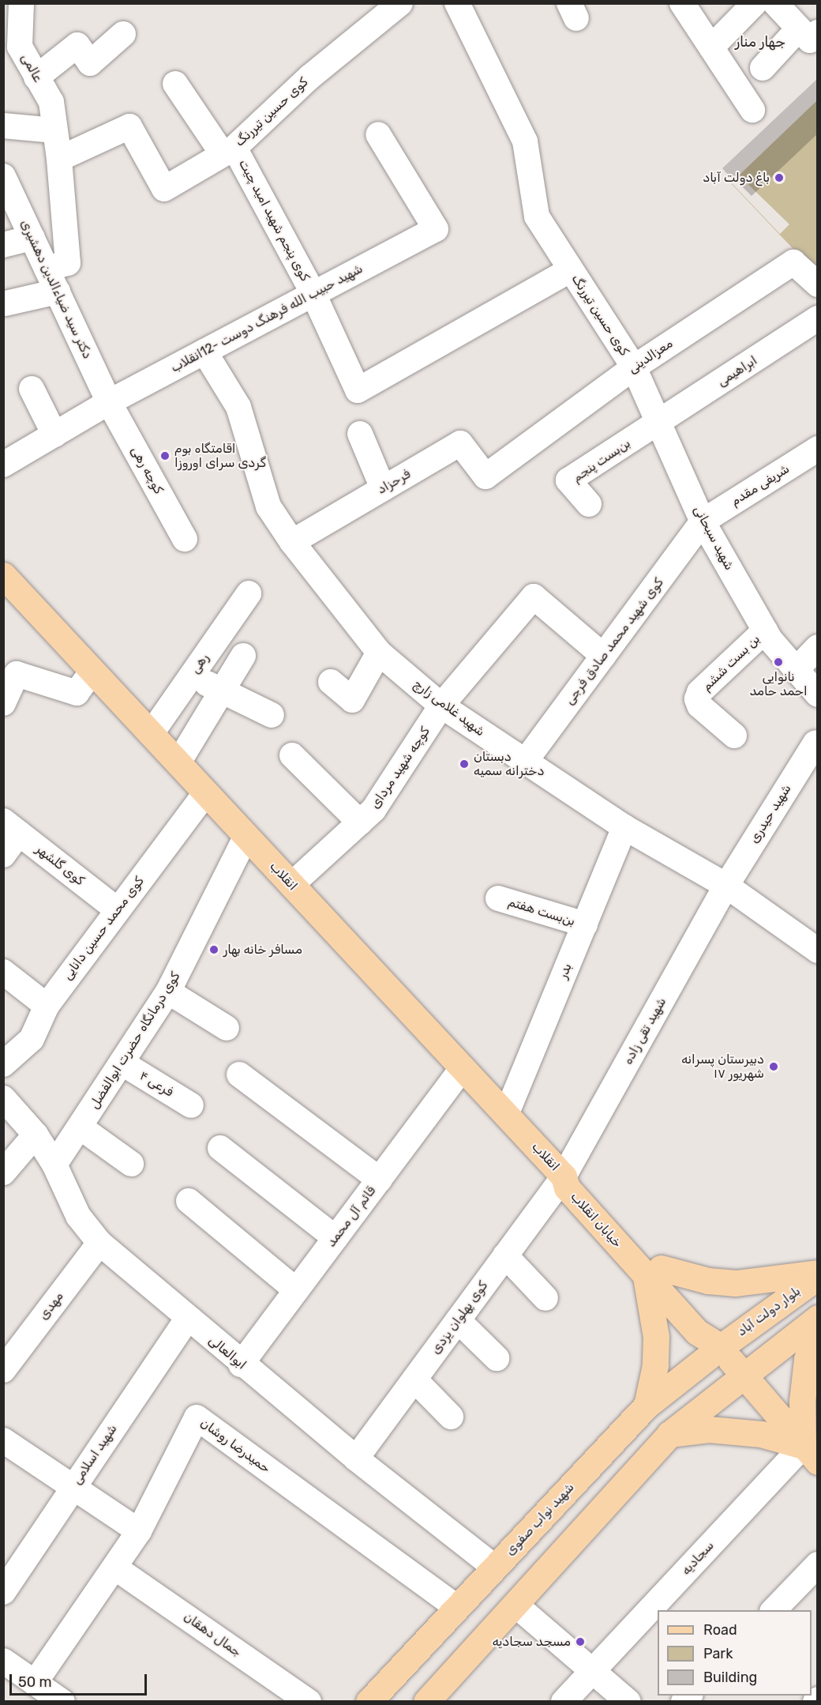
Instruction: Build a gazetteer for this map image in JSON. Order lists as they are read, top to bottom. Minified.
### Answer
{"streets":{"main road":["انقلاب","خیابان انقلاب","بلوار دولت آباد","شهید نواب صفوی"],"street":["عالمی","کوی حسین تیررنگ","کوی پنجم شهید امید چیت","دکتر سید ضیاءالدین دهشیری","شهید حبیب الله فرهنگ دوست -12انقلاب","معزالدینی","ابراهیمی","بن‌بست پنجم","کوچه رهی","فرحزاد","شریفی مقدم","شهید سبحانی","کوی شهید محمد صادق فرجی","بن بست ششم","رهی","شهید غلامی زارچ","کوچه شهید مردای","شهید حیدری","کوی گلشهر","بن‌بست هفتم","کوی محمد حسین دانایی","بدر","شهید تقی زاده","کوی درمانگاه حضرت ابوالفضل","فرعی ۴","قائم آل محمد","مهدی","کوی پهلوان یزدی","ابوالعالی","حمیدرضا روشان","شهید اسلامی","سجادیه","جمال دهقان"]},"crossings":[["کوی حسین تیررنگ","کوی پنجم شهید امید چیت"],["کوی حسین تیررنگ","معزالدینی"],["کوی حسین تیررنگ","شهید سبحانی"],["کوی پنجم شهید امید چیت","شهید حبیب الله فرهنگ دوست -12انقلاب"],["دکتر سید ضیاءالدین دهشیری","شهید حبیب الله فرهنگ دوست -12انقلاب"],["دکتر سید ضیاءالدین دهشیری","کوچه رهی"],["شهید حبیب الله فرهنگ دوست -12انقلاب","کوچه رهی"],["شهید حبیب الله فرهنگ دوست -12انقلاب","شهید غلامی زارچ"],["معزالدینی","فرحزاد"],["معزالدینی","شهید سبحانی"],["ابراهیمی","بن‌بست پنجم"],["ابراهیمی","شهید سبحانی"],["بن‌بست پنجم","شهید سبحانی"],["فرحزاد","شهید غلامی زارچ"],["شریفی مقدم","شهید سبحانی"],["شریفی مقدم","کوی شهید محمد صادق فرجی"],["شهید سبحانی","کوی شهید محمد صادق فرجی"],["شهید سبحانی","بن بست ششم"],["کوی شهید محمد صادق فرجی","شهید غلامی زارچ"],["کوی شهید محمد صادق فرجی","کوچه شهید مردای"],["رهی","انقلاب"],["شهید غلامی زارچ","کوچه شهید مردای"],["شهید غلامی زارچ","شهید حیدری"],["شهید غلامی زارچ","بدر"],["شهید غلامی زارچ","شهید تقی زاده"],["کوچه شهید مردای","انقلاب"],["شهید حیدری","شهید تقی زاده"],["کوی گلشهر","کوی محمد حسین دانایی"],["انقلاب","کوی محمد حسین دانایی"],["انقلاب","بدر"],["انقلاب","شهید تقی زاده"],["انقلاب","کوی درمانگاه حضرت ابوالفضل"],["انقلاب","قائم آل محمد"],["انقلاب","خیابان انقلاب"],["انقلاب","کوی پهلوان یزدی"],["بن‌بست هفتم","بدر"],["شهید تقی زاده","خیابان انقلاب"],["شهید تقی زاده","کوی پهلوان یزدی"],["کوی درمانگاه حضرت ابوالفضل","فرعی ۴"],["کوی درمانگاه حضرت ابوالفضل","ابوالعالی"],["قائم آل محمد","ابوالعالی"],["خیابان انقلاب","بلوار دولت آباد"],["خیابان انقلاب","کوی پهلوان یزدی"],["خیابان انقلاب","شهید نواب صفوی"],["خیابان انقلاب","سجادیه"],["مهدی","ابوالعالی"],["بلوار دولت آباد","شهید نواب صفوی"],["کوی پهلوان یزدی","ابوالعالی"],["ابوالعالی","شهید اسلامی"],["ابوالعالی","شهید نواب صفوی"],["حمیدرضا روشان","شهید نواب صفوی"],["حمیدرضا روشان","جمال دهقان"]],"districts":["جهار منار"],"places":["باغ دولت آباد","اقامتگاه بوم گردی سرای اوروزا","نانوایی احمد حامد","دبستان دخترانه سمیه","مسافر خانه بهار","دبیرستان پسرانه ۱۷ شهریور","مسجد سجادیه"],"legend":["Road","Park","Building"],"scale_bar":"50 m"}
